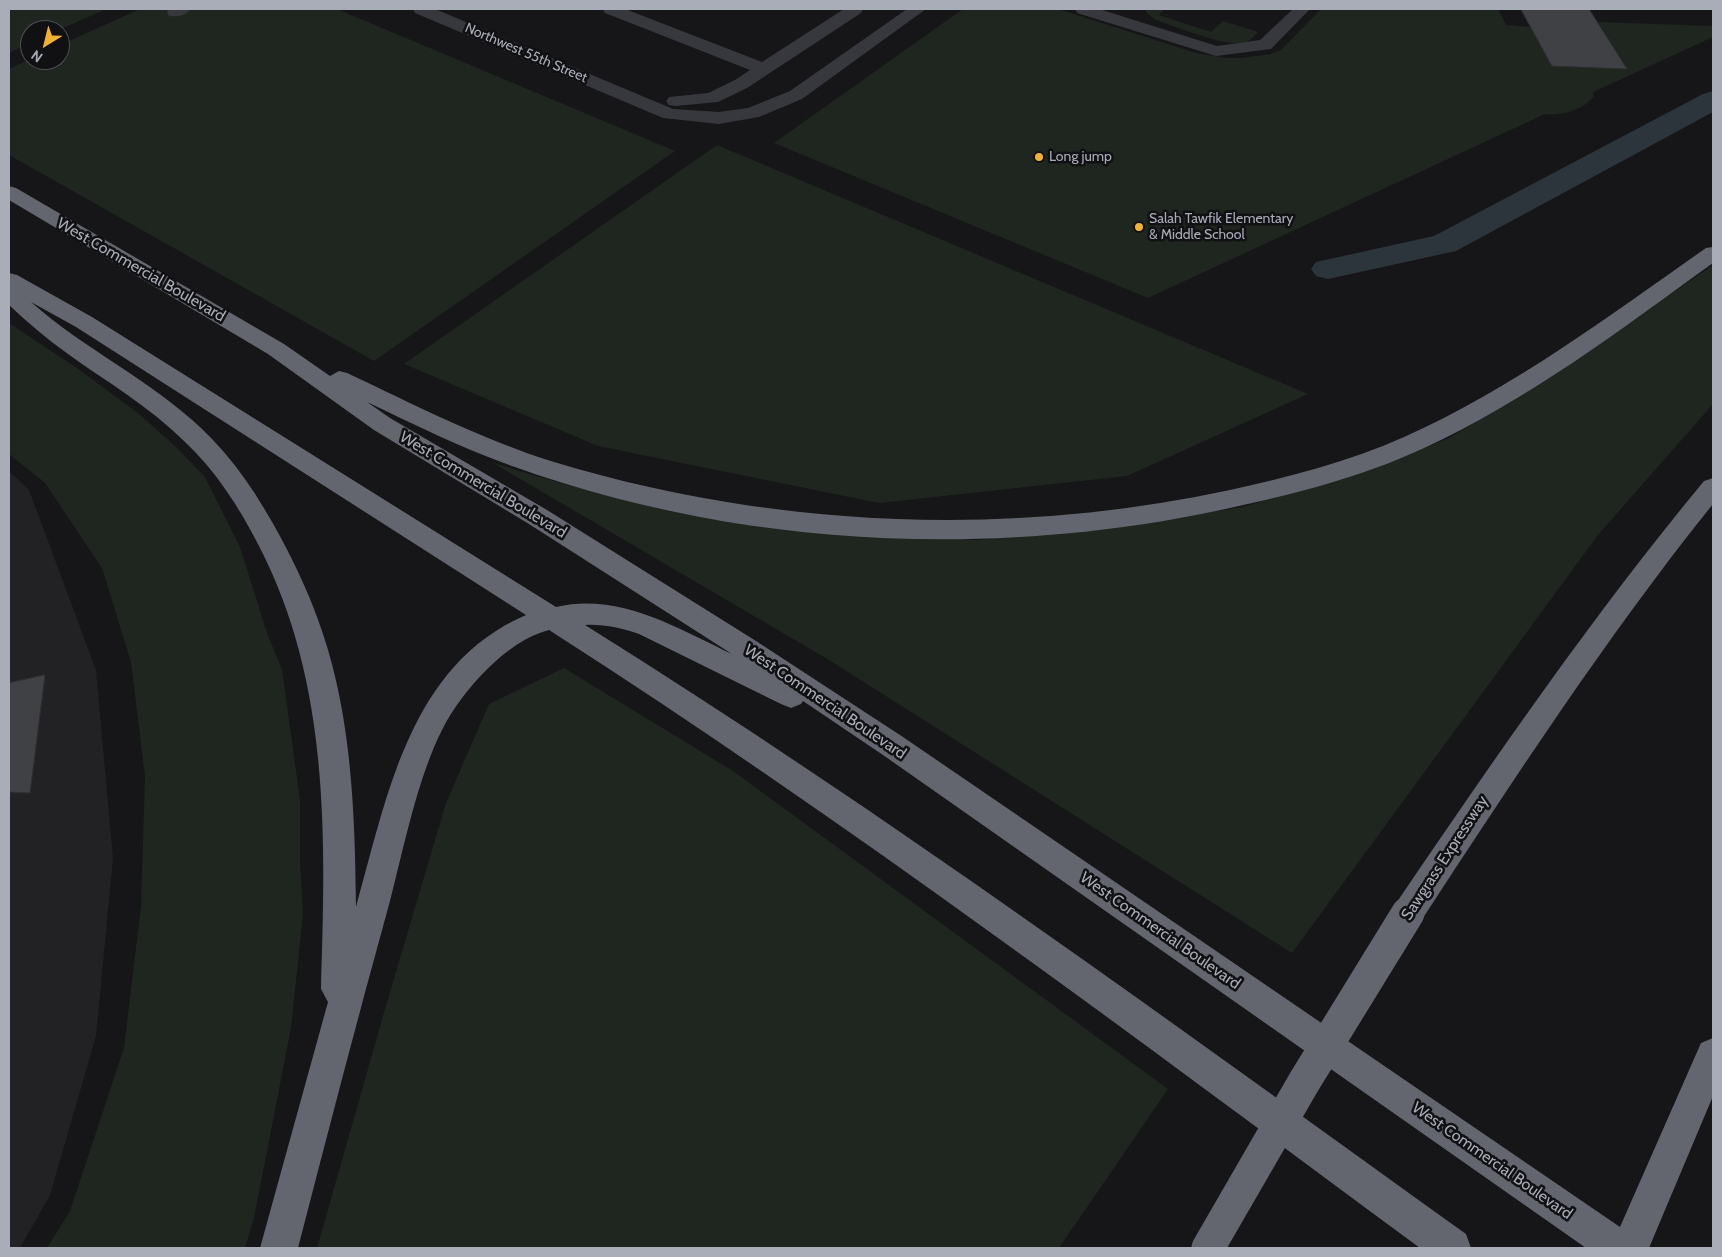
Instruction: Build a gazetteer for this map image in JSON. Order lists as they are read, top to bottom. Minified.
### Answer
{"streets":{"highway":["West Commercial Boulevard","Sawgrass Expressway"],"street":["Northwest 55th Street"]},"places":["Long jump","Salah Tawfik Elementary & Middle School"],"north":"bottom left"}
